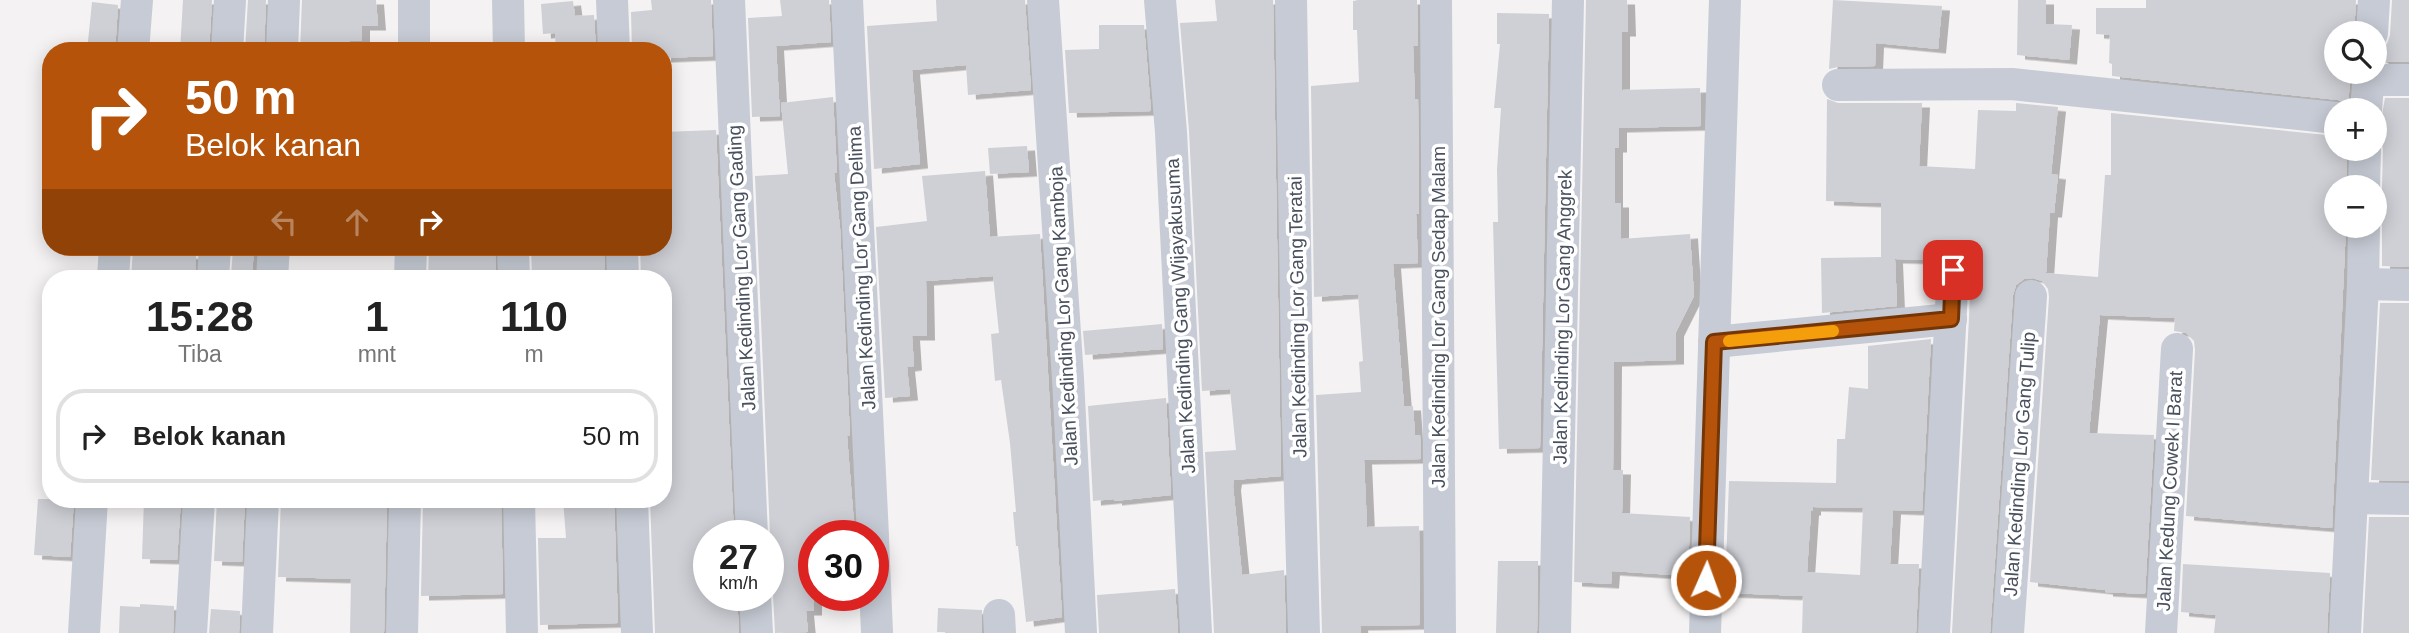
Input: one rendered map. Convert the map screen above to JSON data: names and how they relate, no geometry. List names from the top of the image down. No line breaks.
{"streets":{"street":["Jalan Kedinding Lor Gang Gading","Jalan Kedinding Lor Gang Delima","Jalan Kedinding Lor Gang Kamboja","Jalan Kedinding Gang Wijayakusuma","Jalan Kedinding Lor Gang Teratai","Jalan Kedinding Lor Gang Sedap Malam","Jalan Kedinding Lor Gang Anggrek","Jalan Kedinding Lor Gang Tulip","Jalan Kedung Cowek I Barat"]},"page":{"map_buttons":["+","−"],"turn":["50 m","Belok kanan"],"eta":["15:28","Tiba","1","mnt","110","m"],"list":[{"name":"Belok kanan","value":"50 m"}],"speed":"27 km/h","limit":"30"}}
